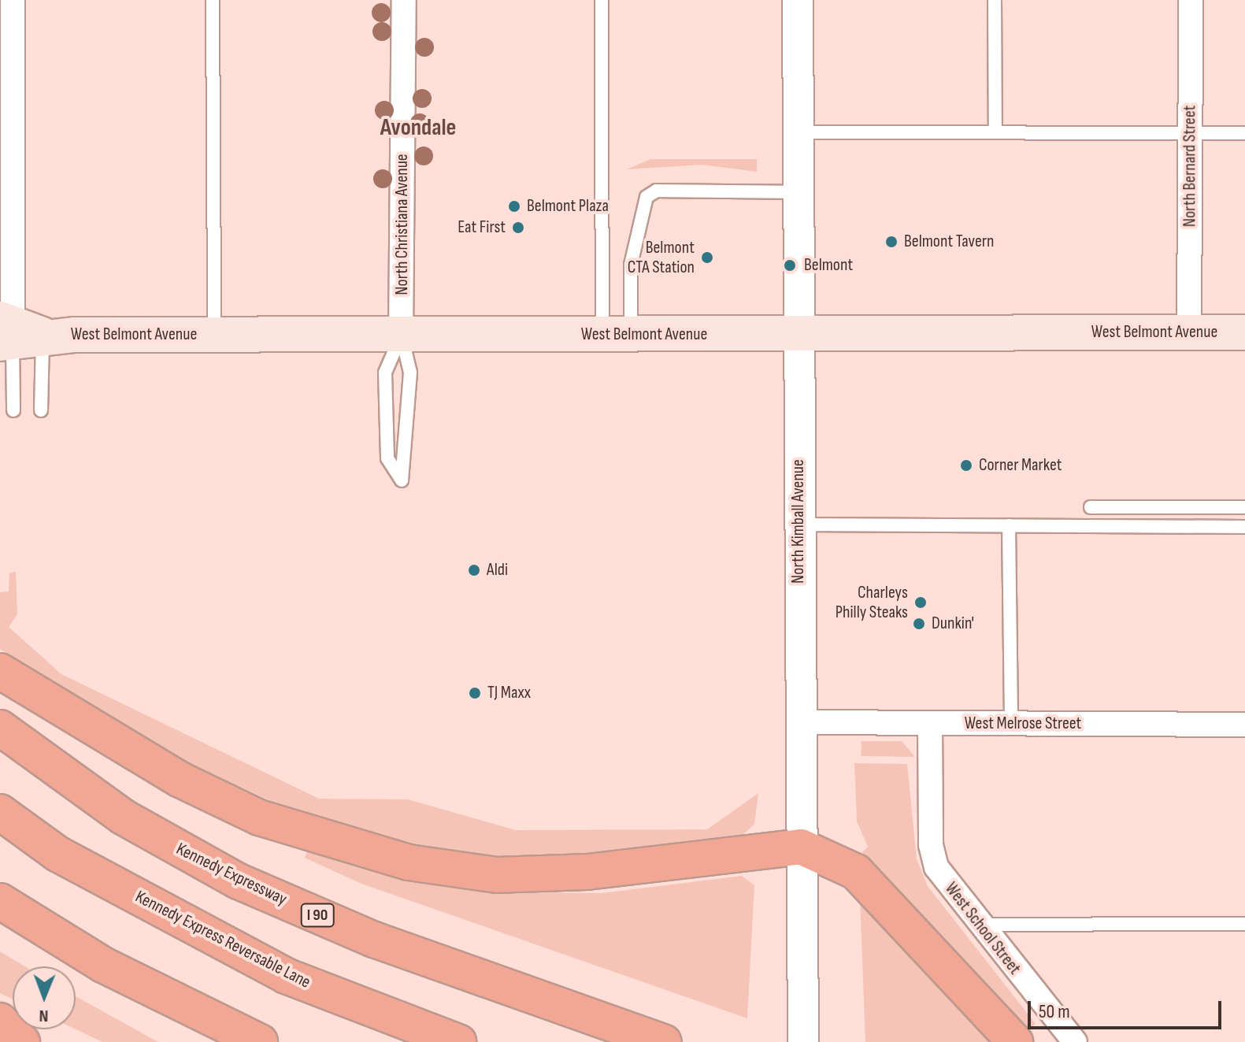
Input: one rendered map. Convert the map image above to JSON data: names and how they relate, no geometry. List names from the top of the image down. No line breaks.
{"streets":{"highway":["Kennedy Expressway","I 90","Kennedy Express Reversable Lane"],"main road":["West Belmont Avenue"],"street":["North Bernard Street","North Christiana Avenue","North Kimball Avenue","West Melrose Street","West School Street"]},"crossings":[["North Bernard Street","West Belmont Avenue"],["North Christiana Avenue","West Belmont Avenue"],["West Belmont Avenue","North Kimball Avenue"],["North Kimball Avenue","West Melrose Street"],["West Melrose Street","West School Street"]],"districts":["Avondale"],"places":["Belmont Plaza","Eat First","Belmont Tavern","Belmont CTA Station","Belmont","Corner Market","Aldi","Charleys Philly Steaks","Dunkin'","TJ Maxx"],"scale_bar":"50 m","north":"bottom"}
